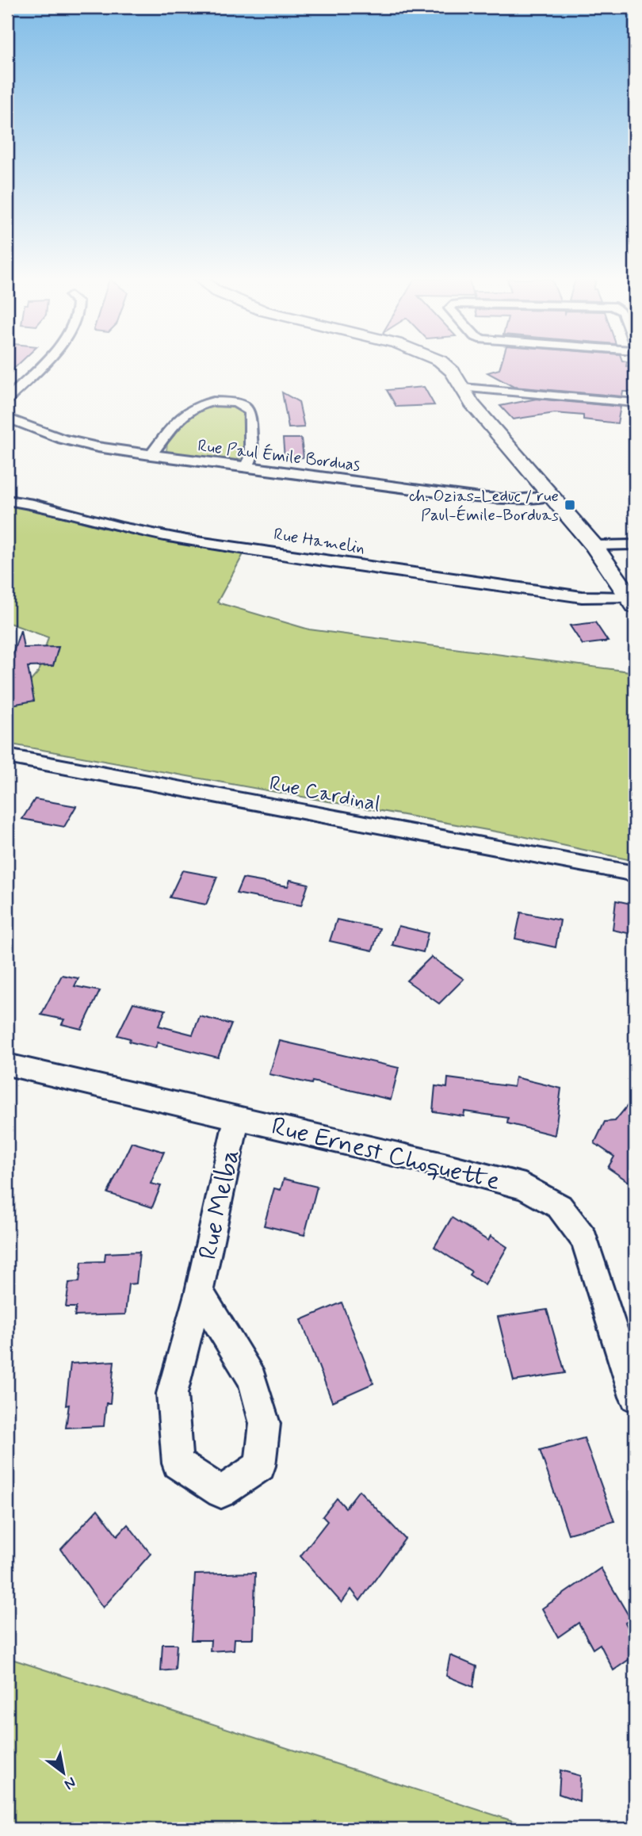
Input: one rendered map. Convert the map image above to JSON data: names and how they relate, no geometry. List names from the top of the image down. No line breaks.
{"streets":{"street":["Rue Paul Émile Borduas","Rue Hamelin","Rue Cardinal","Rue Ernest Choquette","Rue Melba"]},"crossings":[["Rue Ernest Choquette","Rue Melba"]],"places":{"transit":["ch. Ozias-Leduc / rue Paul-Émile-Borduas"]},"north":"bottom right"}
